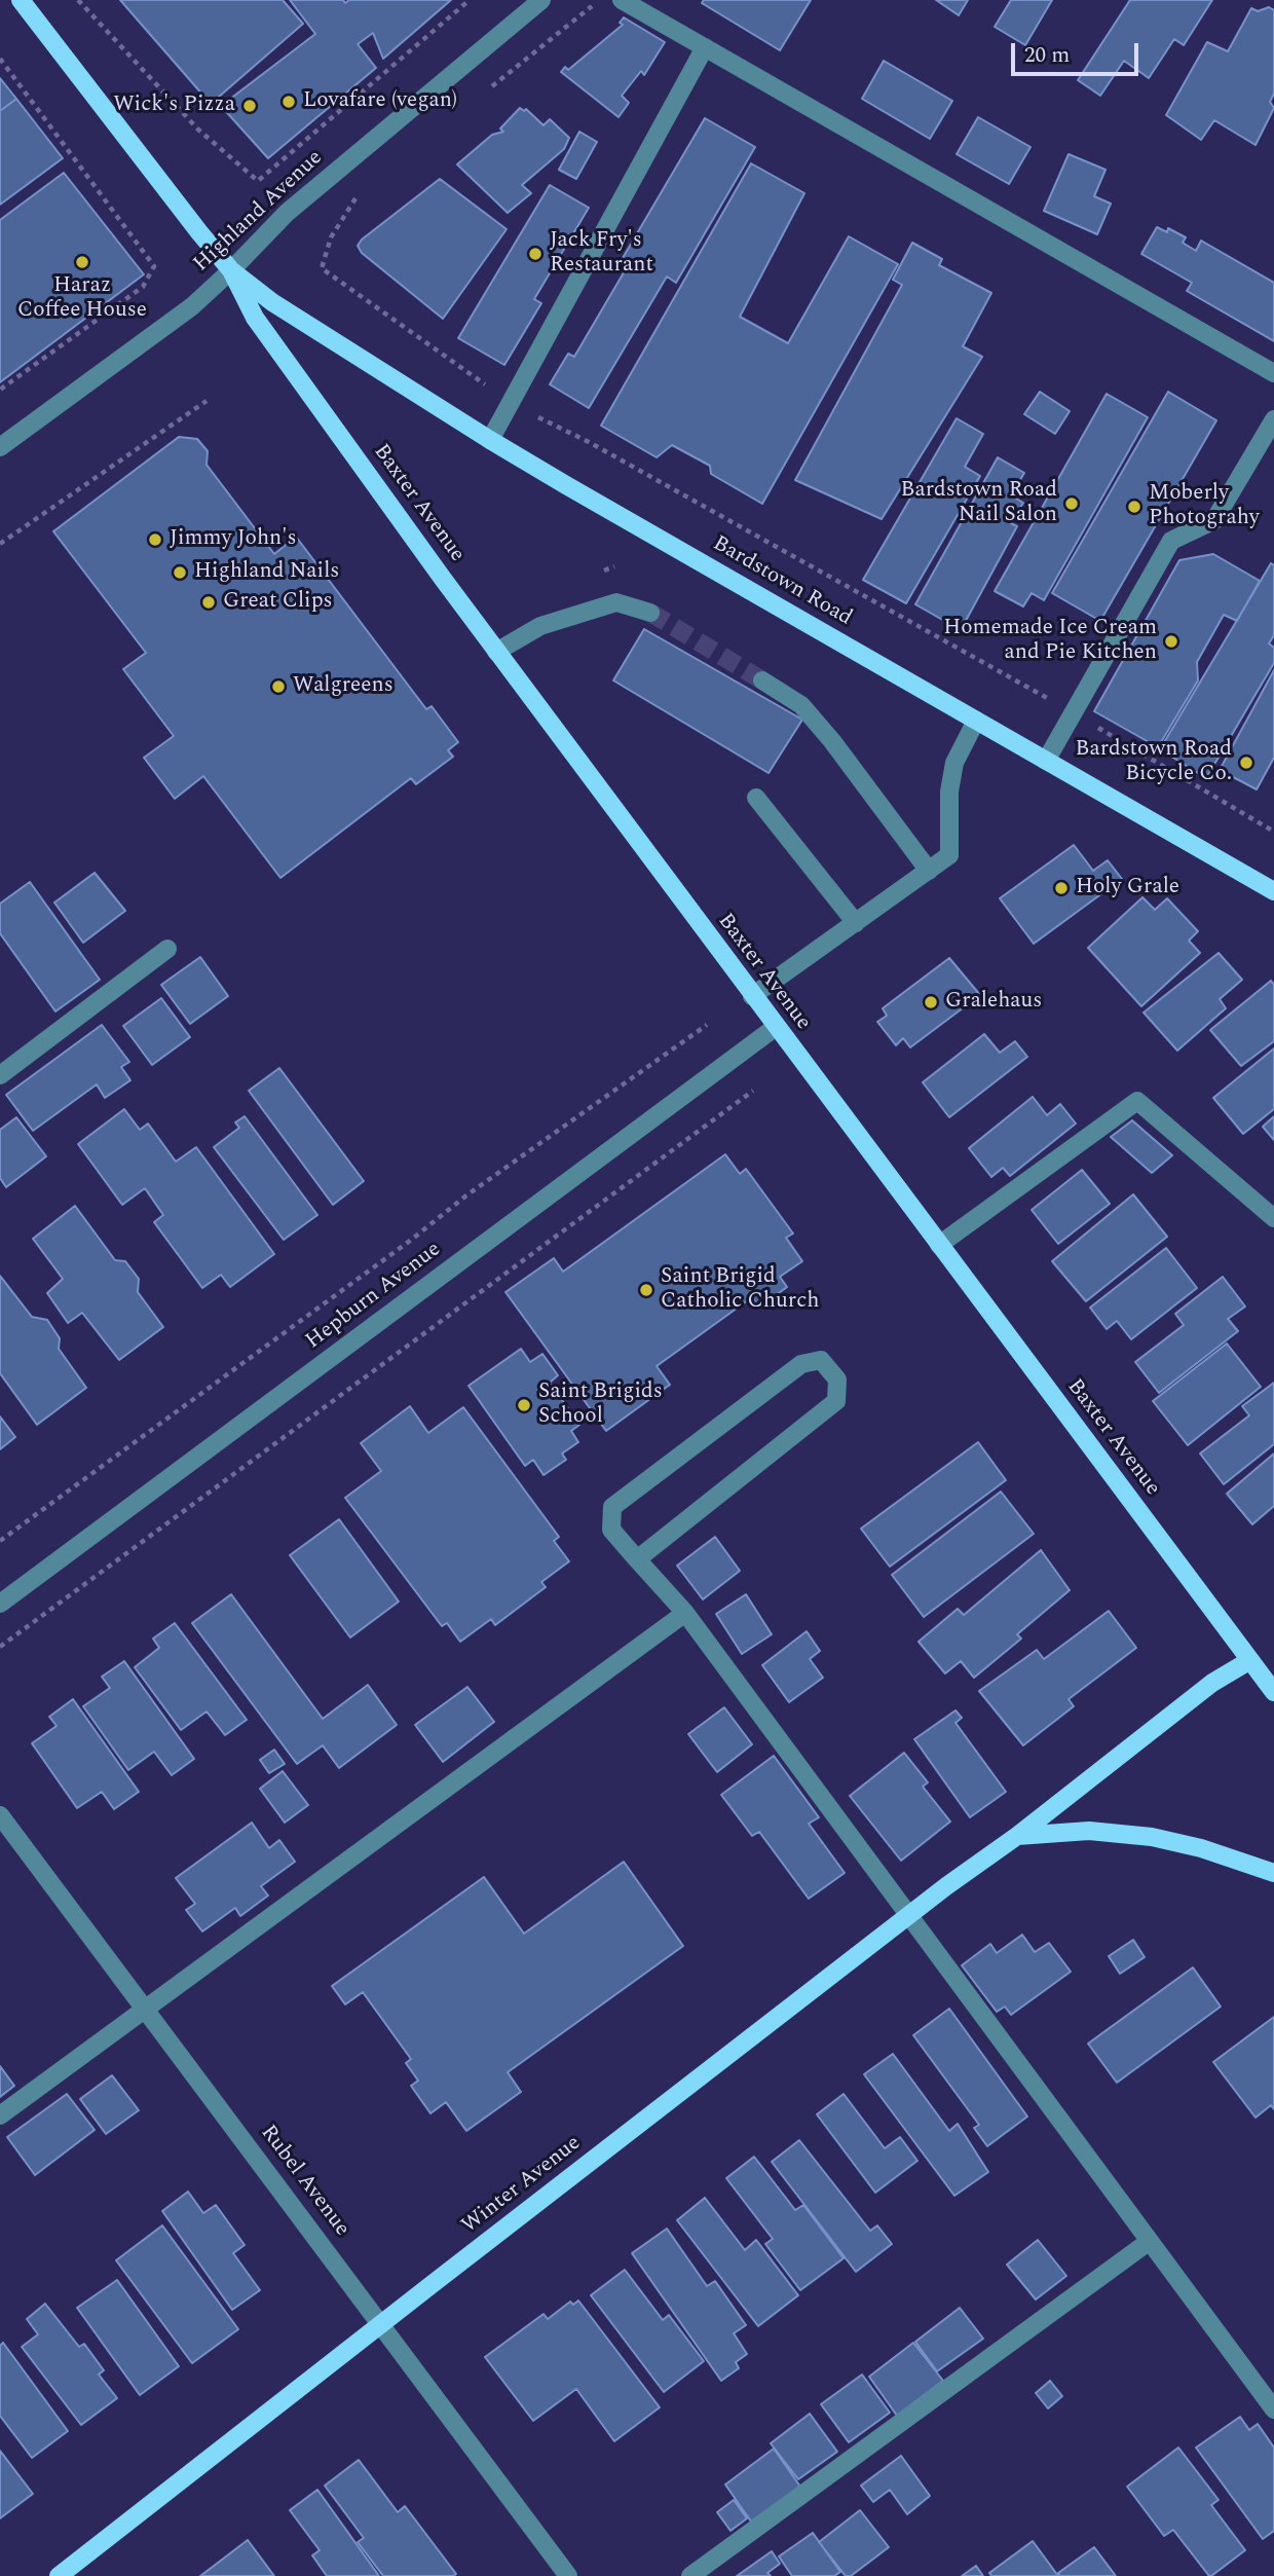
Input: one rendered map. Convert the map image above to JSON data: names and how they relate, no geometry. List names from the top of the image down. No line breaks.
{"streets":{"main road":["Baxter Avenue","Bardstown Road","Winter Avenue"],"street":["Highland Avenue","Hepburn Avenue","Rubel Avenue"]},"crossings":[["Highland Avenue","Baxter Avenue"],["Baxter Avenue","Bardstown Road"],["Baxter Avenue","Hepburn Avenue"],["Baxter Avenue","Winter Avenue"],["Rubel Avenue","Winter Avenue"]],"places":["Lovafare (vegan)","Wick's Pizza","Jack Fry's Restaurant","Haraz Coffee House","Bardstown Road Nail Salon","Moberly Photograhy","Jimmy John's","Highland Nails","Great Clips","Homemade Ice Cream and Pie Kitchen","Walgreens","Bardstown Road Bicycle Co.","Holy Grale","Gralehaus","Saint Brigid Catholic Church","Saint Brigids School"],"scale_bar":"20 m"}
